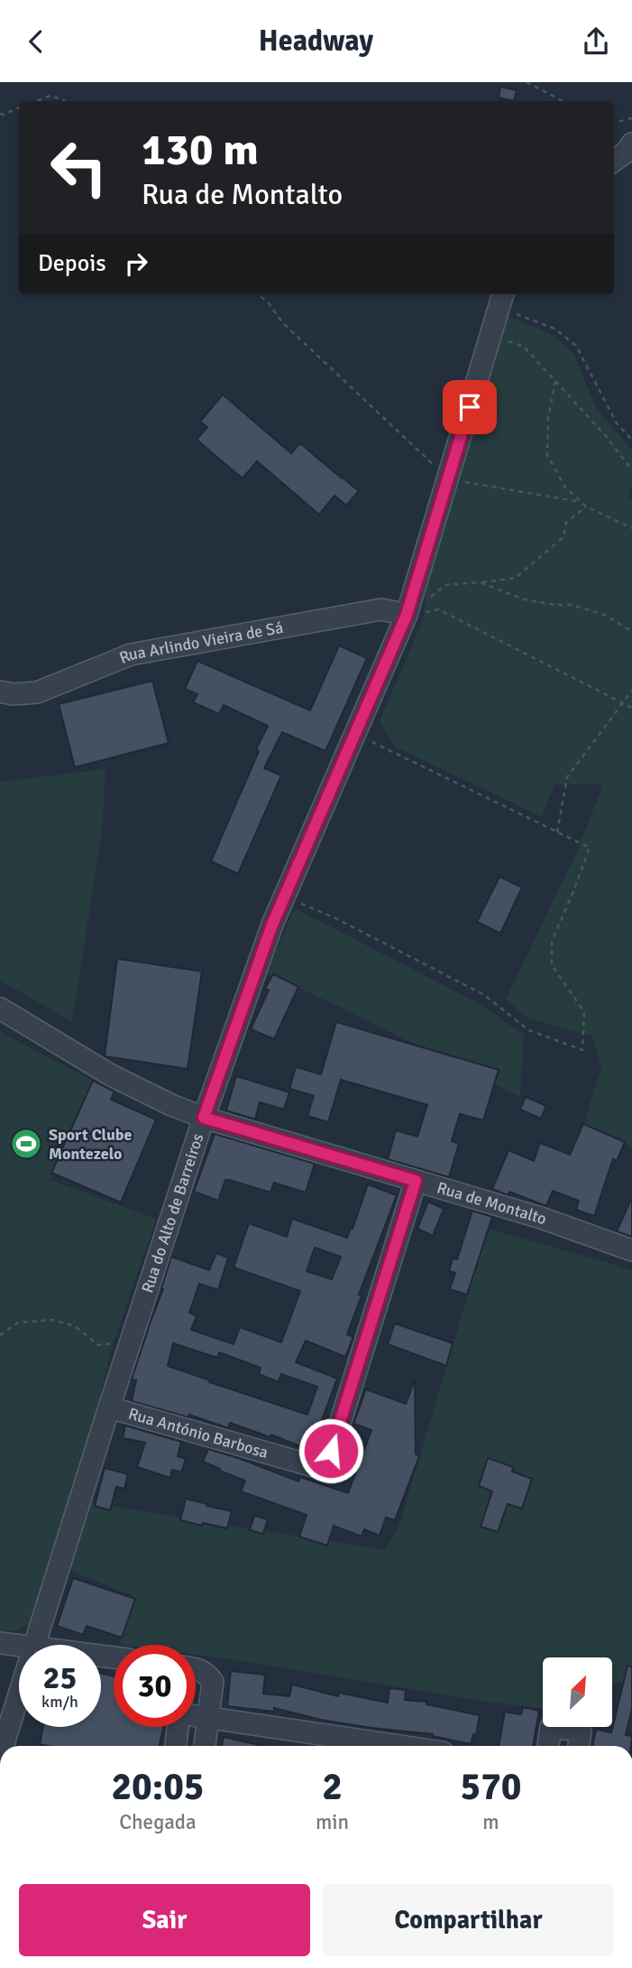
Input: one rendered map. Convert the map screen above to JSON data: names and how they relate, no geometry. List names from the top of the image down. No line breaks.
{"streets":{"street":["Rua Arlindo Vieira de Sá","Rua de Montalto","Rua do Alto de Barreiros","Rua António Barbosa"]},"crossings":[["Rua Arlindo Vieira de Sá","Rua do Alto de Barreiros"],["Rua de Montalto","Rua do Alto de Barreiros"],["Rua de Montalto","Rua António Barbosa"],["Rua do Alto de Barreiros","Rua António Barbosa"]],"places":{"sports":["Sport Clube Montezelo"]},"north":"top right","page":{"header":"Headway","turn":["130 m","Rua de Montalto"],"then":"Depois","speed":"25 km/h","limit":"30","eta":["20:05","Chegada","2","min","570","m"],"buttons":["Sair","Compartilhar"]}}
